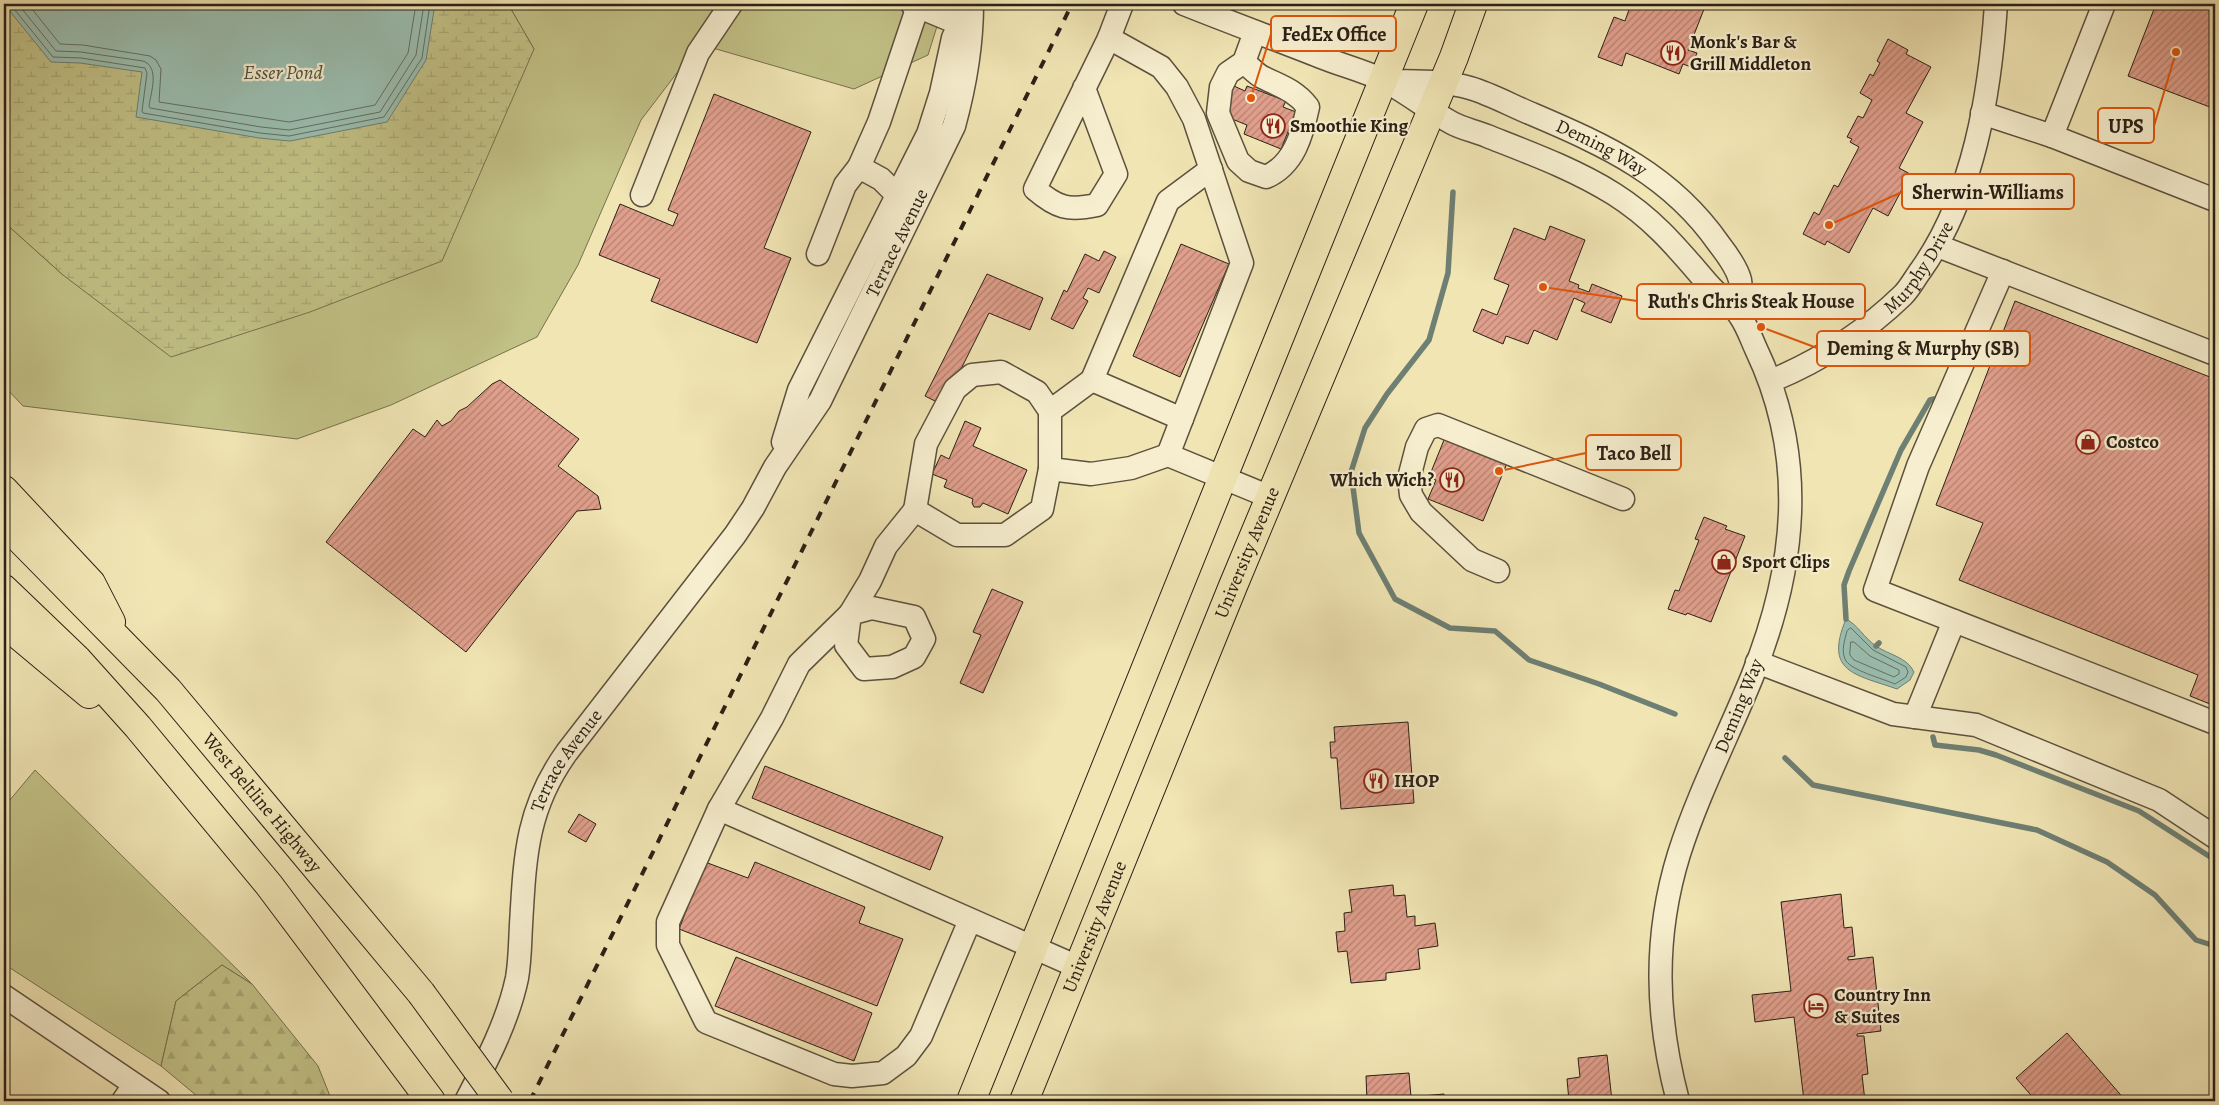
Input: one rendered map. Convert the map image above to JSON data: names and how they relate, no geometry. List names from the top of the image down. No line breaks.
{"streets":{"main road":["University Avenue","West Beltline Highway"],"street":["Deming Way","Terrace Avenue","Murphy Drive"]},"crossings":[["Deming Way","Murphy Drive"],["Deming Way","University Avenue"]],"water":["Esser Pond"],"places":{"other":["UPS","FedEx Office","Sherwin-Williams","Ruth's Chris Steak House","Deming & Murphy (SB)","Taco Bell"],"restaurant":["Monk's Bar & Grill Middleton","Smoothie King","Which Wich?","IHOP"],"shop":["Costco","Sport Clips"],"hotel":["Country Inn & Suites"]}}
